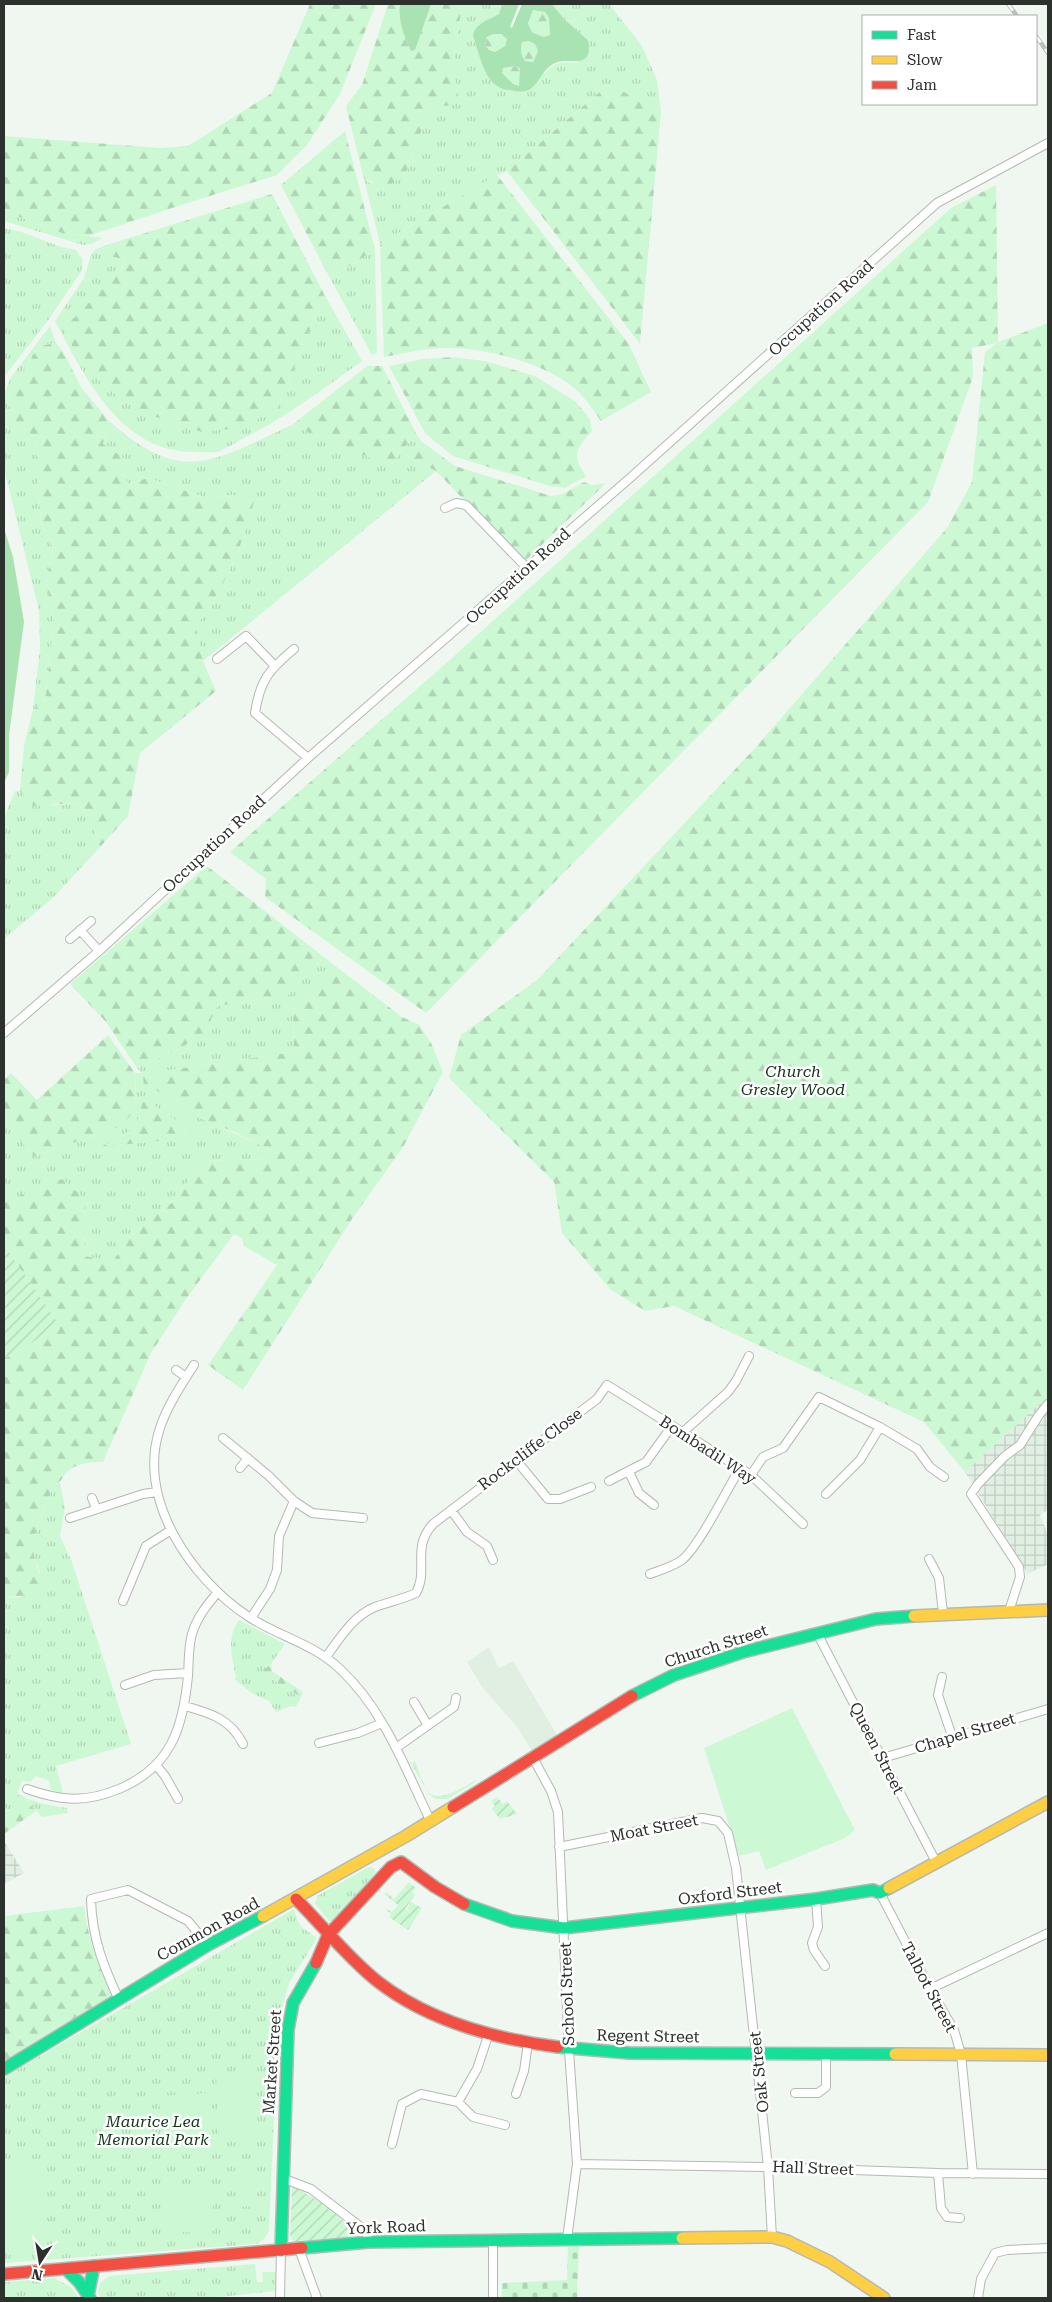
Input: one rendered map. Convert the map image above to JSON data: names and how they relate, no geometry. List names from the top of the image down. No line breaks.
{"streets":{"street":["Occupation Road","Rockcliffe Close","Bombadil Way","Church Street","Chapel Street","Queen Street","Moat Street","Oxford Street","Common Road","Talbot Street","School Street","Regent Street","Market Street","Oak Street","Hall Street","York Road"]},"crossings":[["Rockcliffe Close","Bombadil Way"],["Church Street","Queen Street"],["Church Street","Common Road"],["Church Street","School Street"],["Chapel Street","Queen Street"],["Queen Street","Oxford Street"],["Moat Street","Oxford Street"],["Moat Street","School Street"],["Moat Street","Oak Street"],["Oxford Street","Talbot Street"],["Oxford Street","School Street"],["Oxford Street","Market Street"],["Oxford Street","Oak Street"],["Common Road","Regent Street"],["Talbot Street","Regent Street"],["Talbot Street","Hall Street"],["School Street","Regent Street"],["School Street","Hall Street"],["School Street","York Road"],["Regent Street","Market Street"],["Regent Street","Oak Street"],["Market Street","York Road"],["Oak Street","Hall Street"],["Oak Street","York Road"]],"parks":["Church Gresley Wood","Maurice Lea Memorial Park"],"legend":["Fast","Slow","Jam"],"north":"bottom"}
